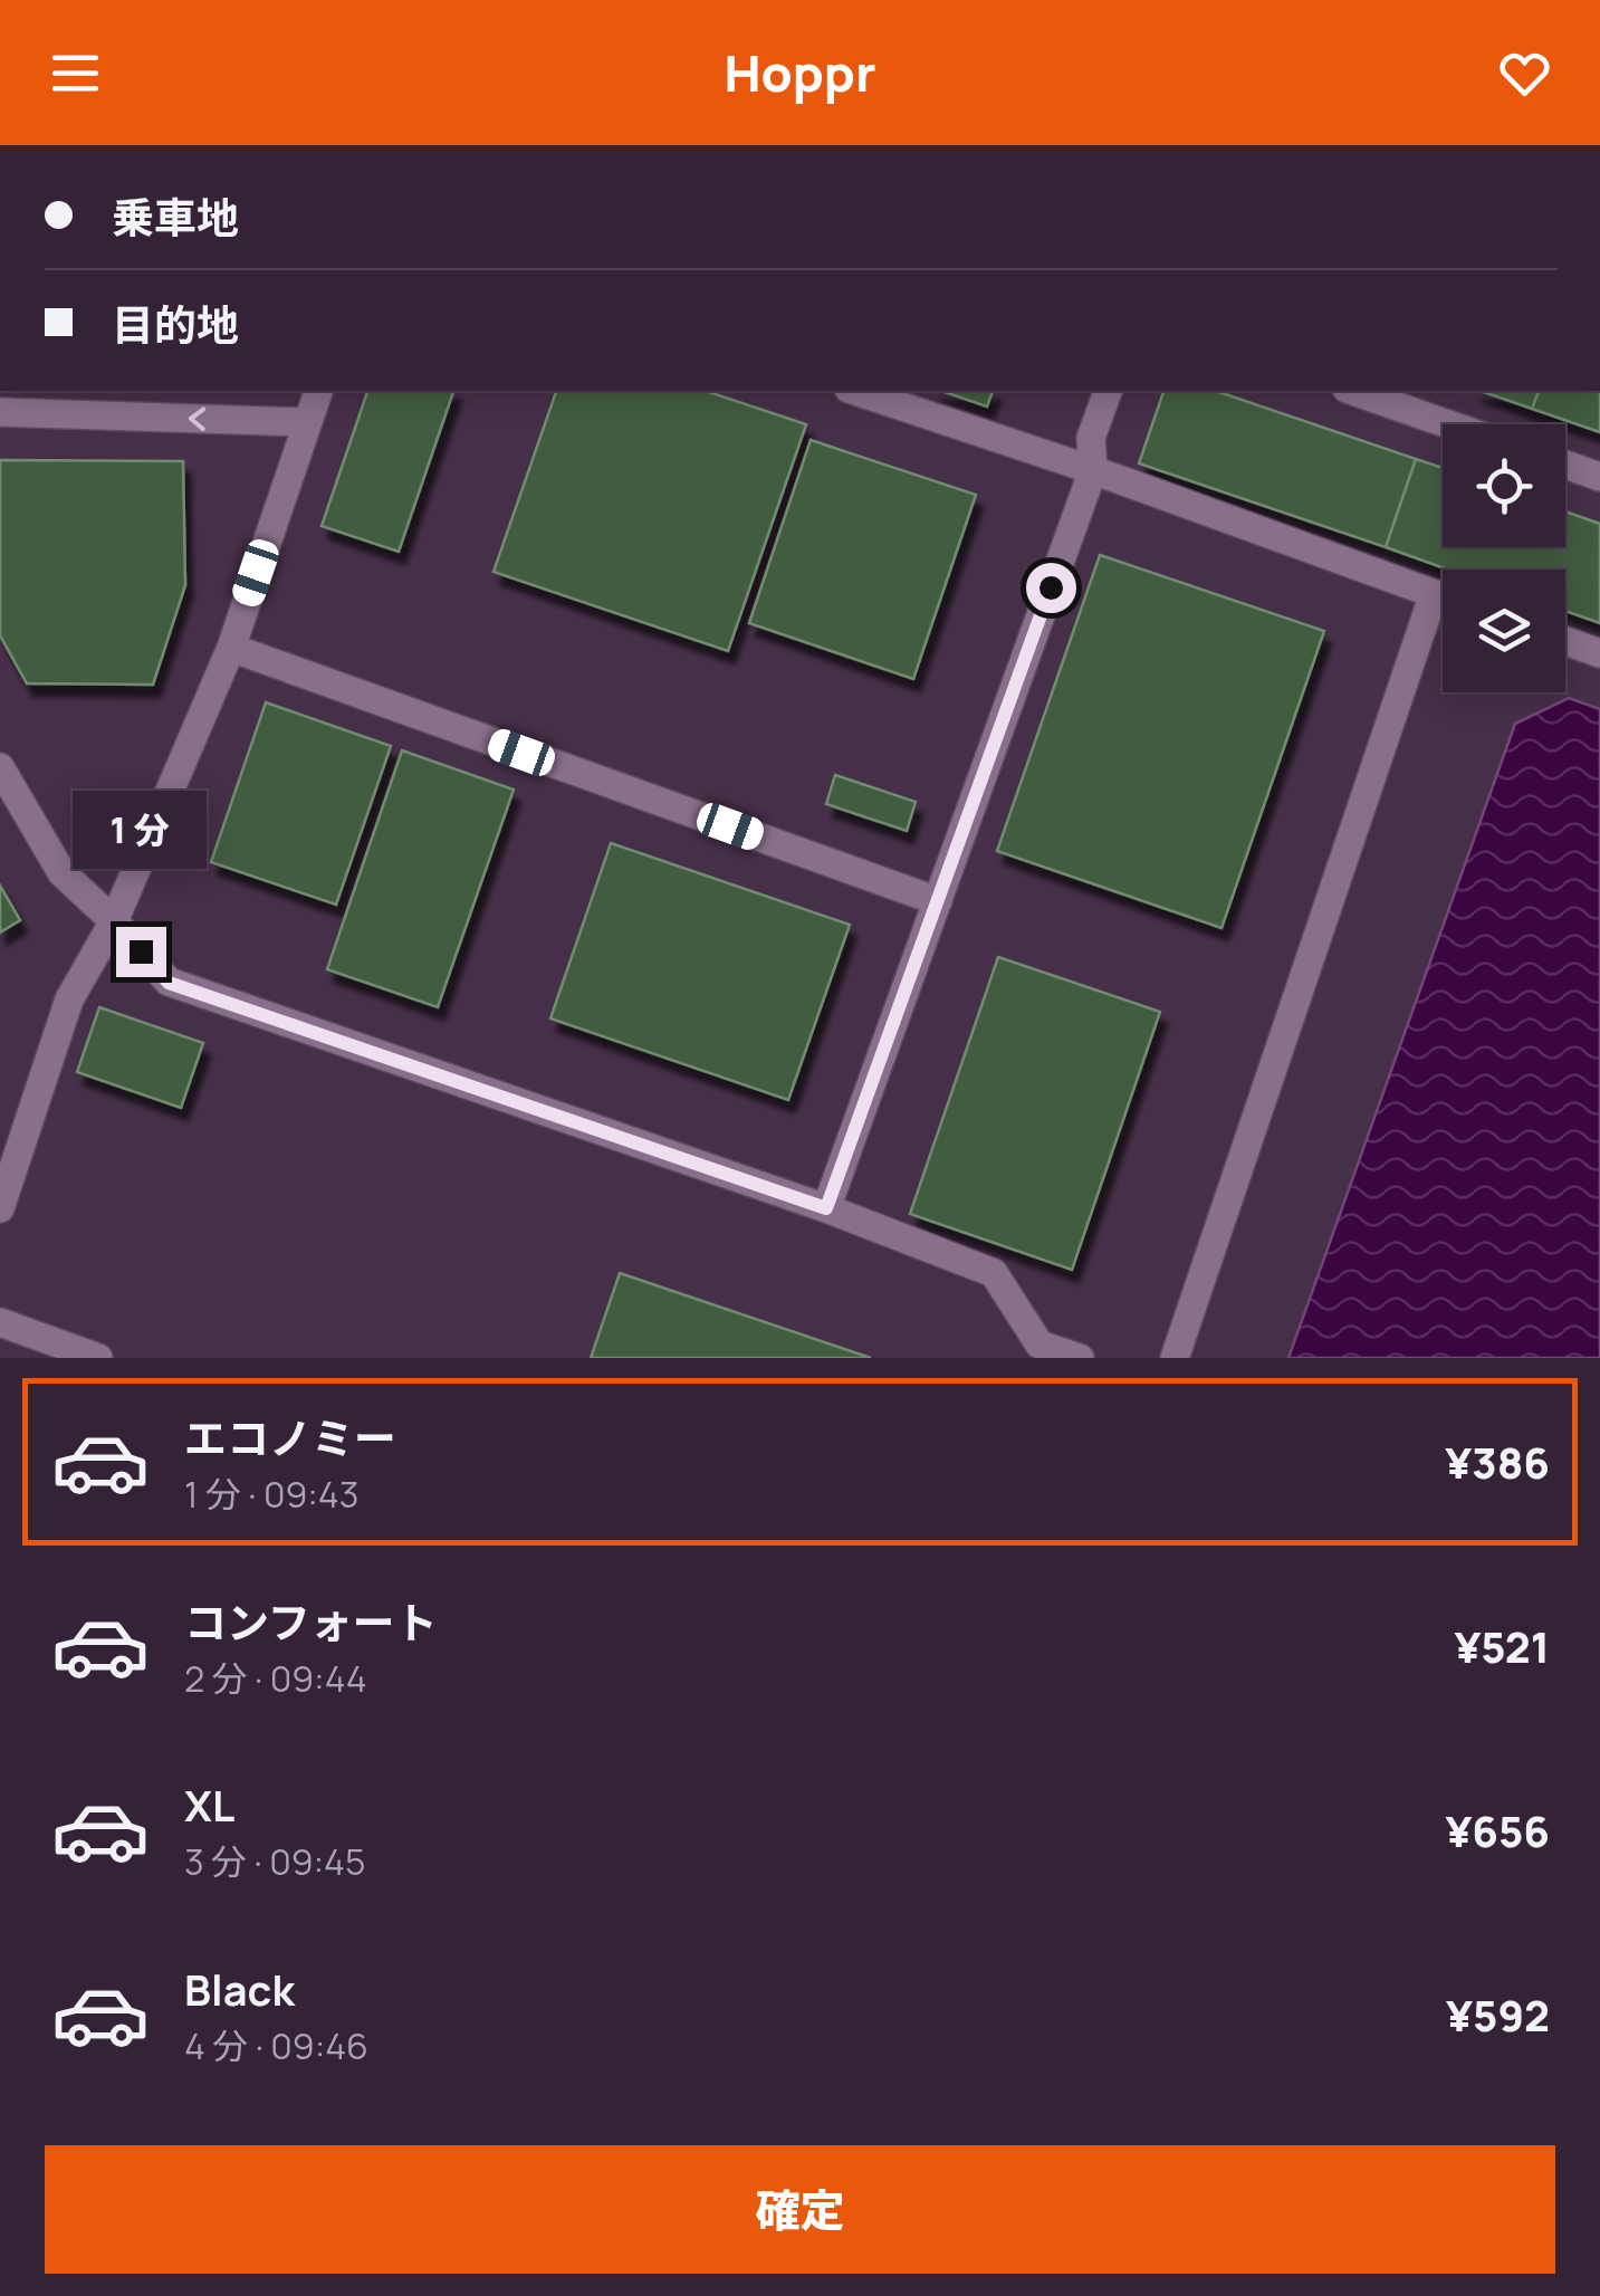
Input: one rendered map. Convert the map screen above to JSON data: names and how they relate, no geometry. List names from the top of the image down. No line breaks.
{"page":{"header":"Hoppr","banner":["乗車地","目的地"],"bubble":"1 分","list":[{"name":"エコノミー","note":"1 分 · 09:43","value":"¥386"},{"name":"コンフォート","note":"2 分 · 09:44","value":"¥521"},{"name":"XL","note":"3 分 · 09:45","value":"¥656"},{"name":"Black","note":"4 分 · 09:46","value":"¥592"}],"buttons":"確定"}}
